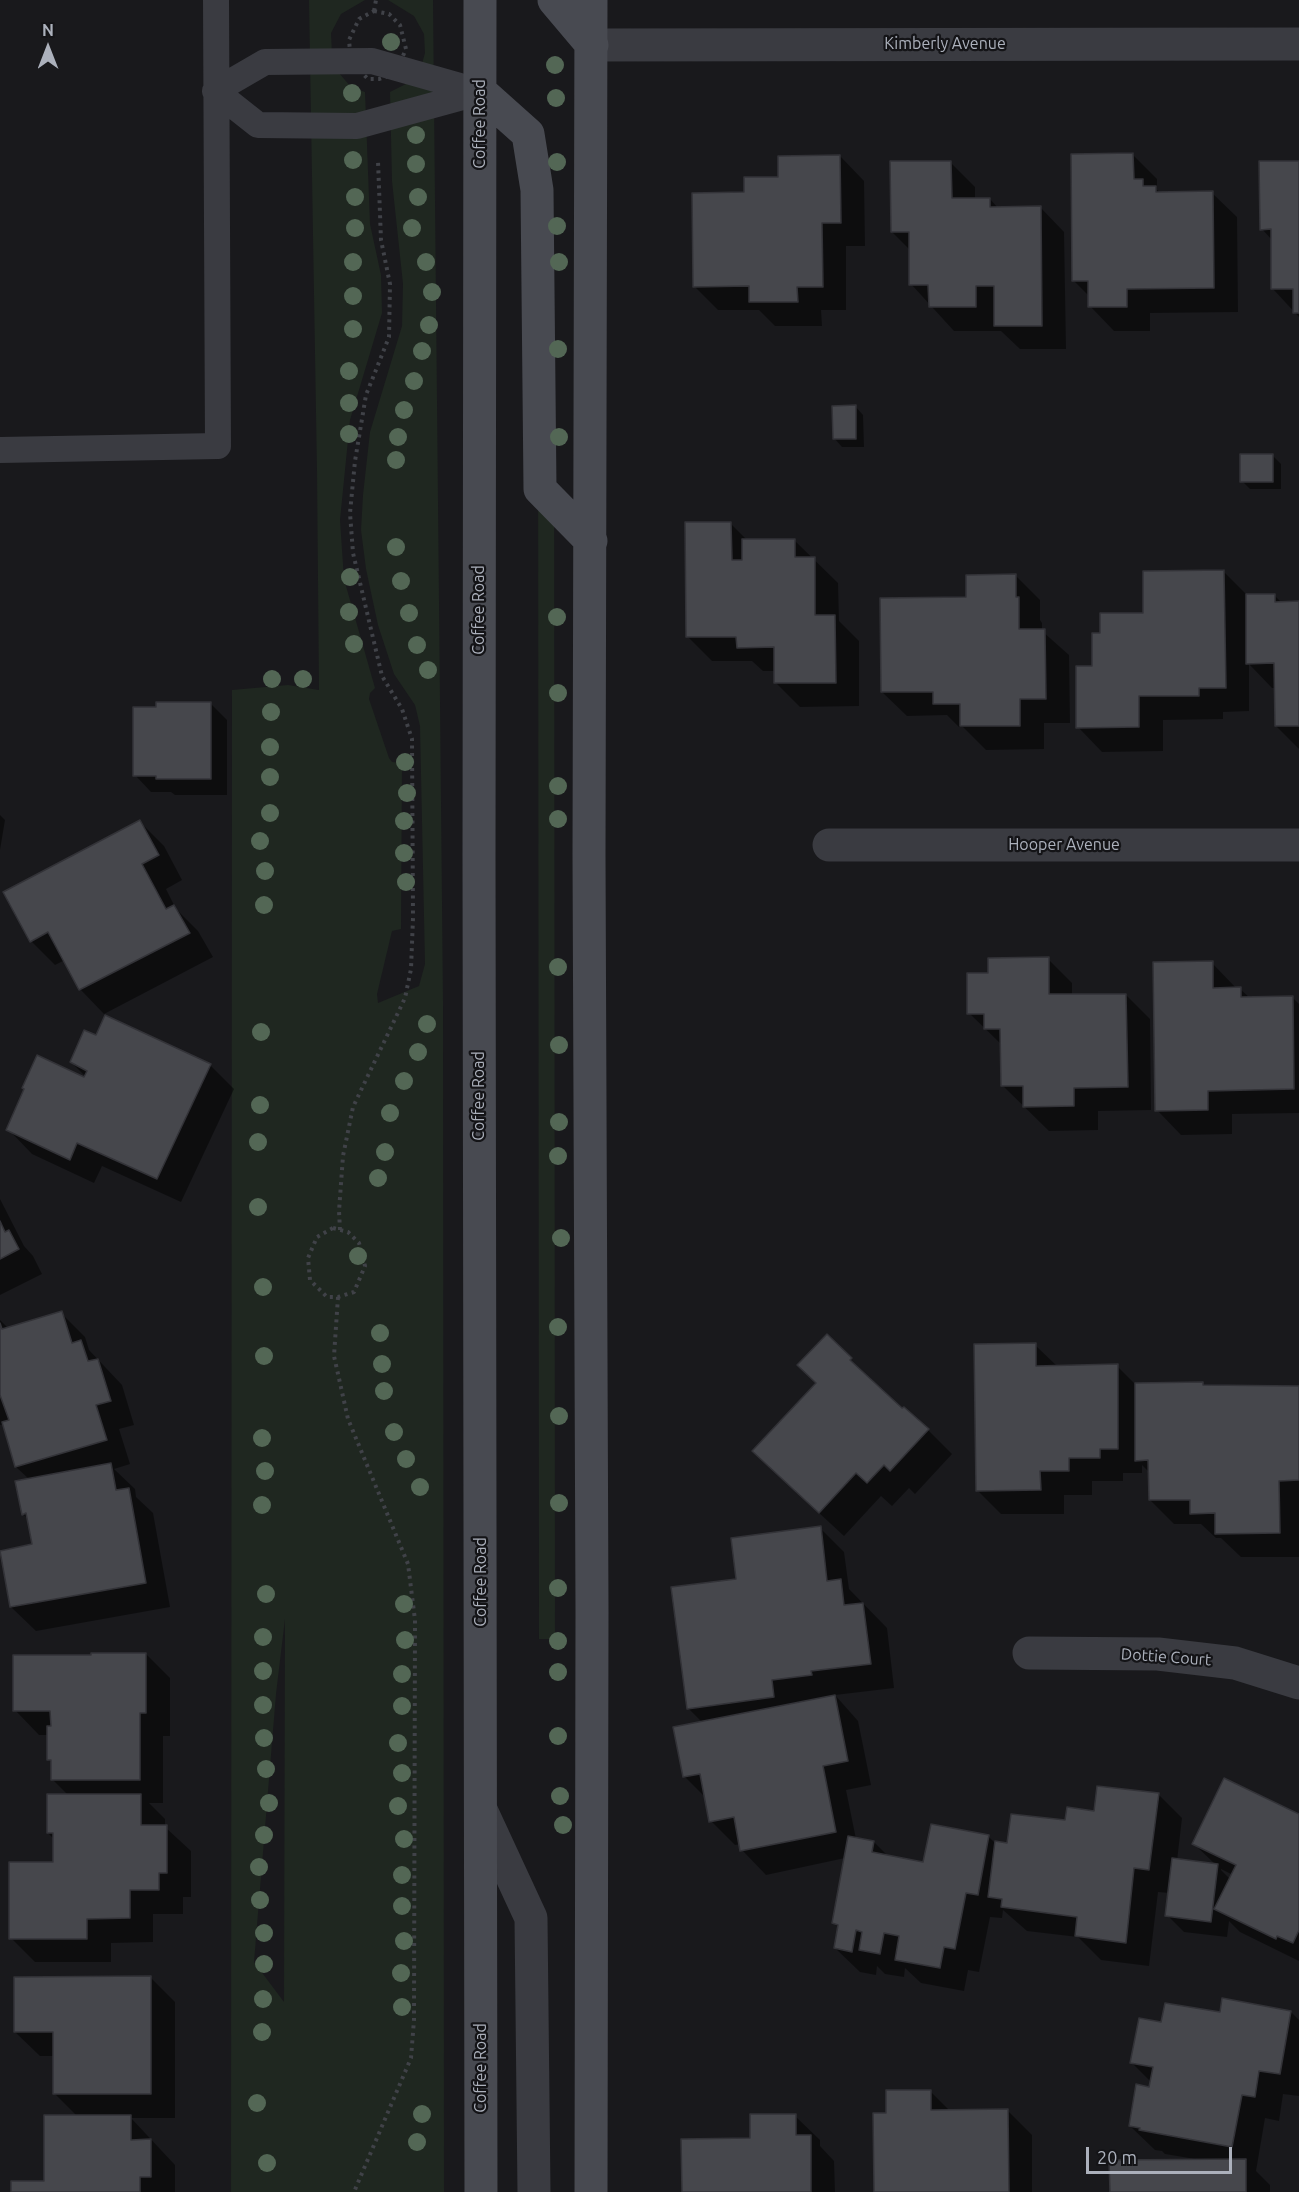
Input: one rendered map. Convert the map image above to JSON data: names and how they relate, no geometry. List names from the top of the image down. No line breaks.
{"streets":{"main road":["Coffee Road"],"street":["Kimberly Avenue","Hooper Avenue","Dottie Court"]},"scale_bar":"20 m","north":"top"}
